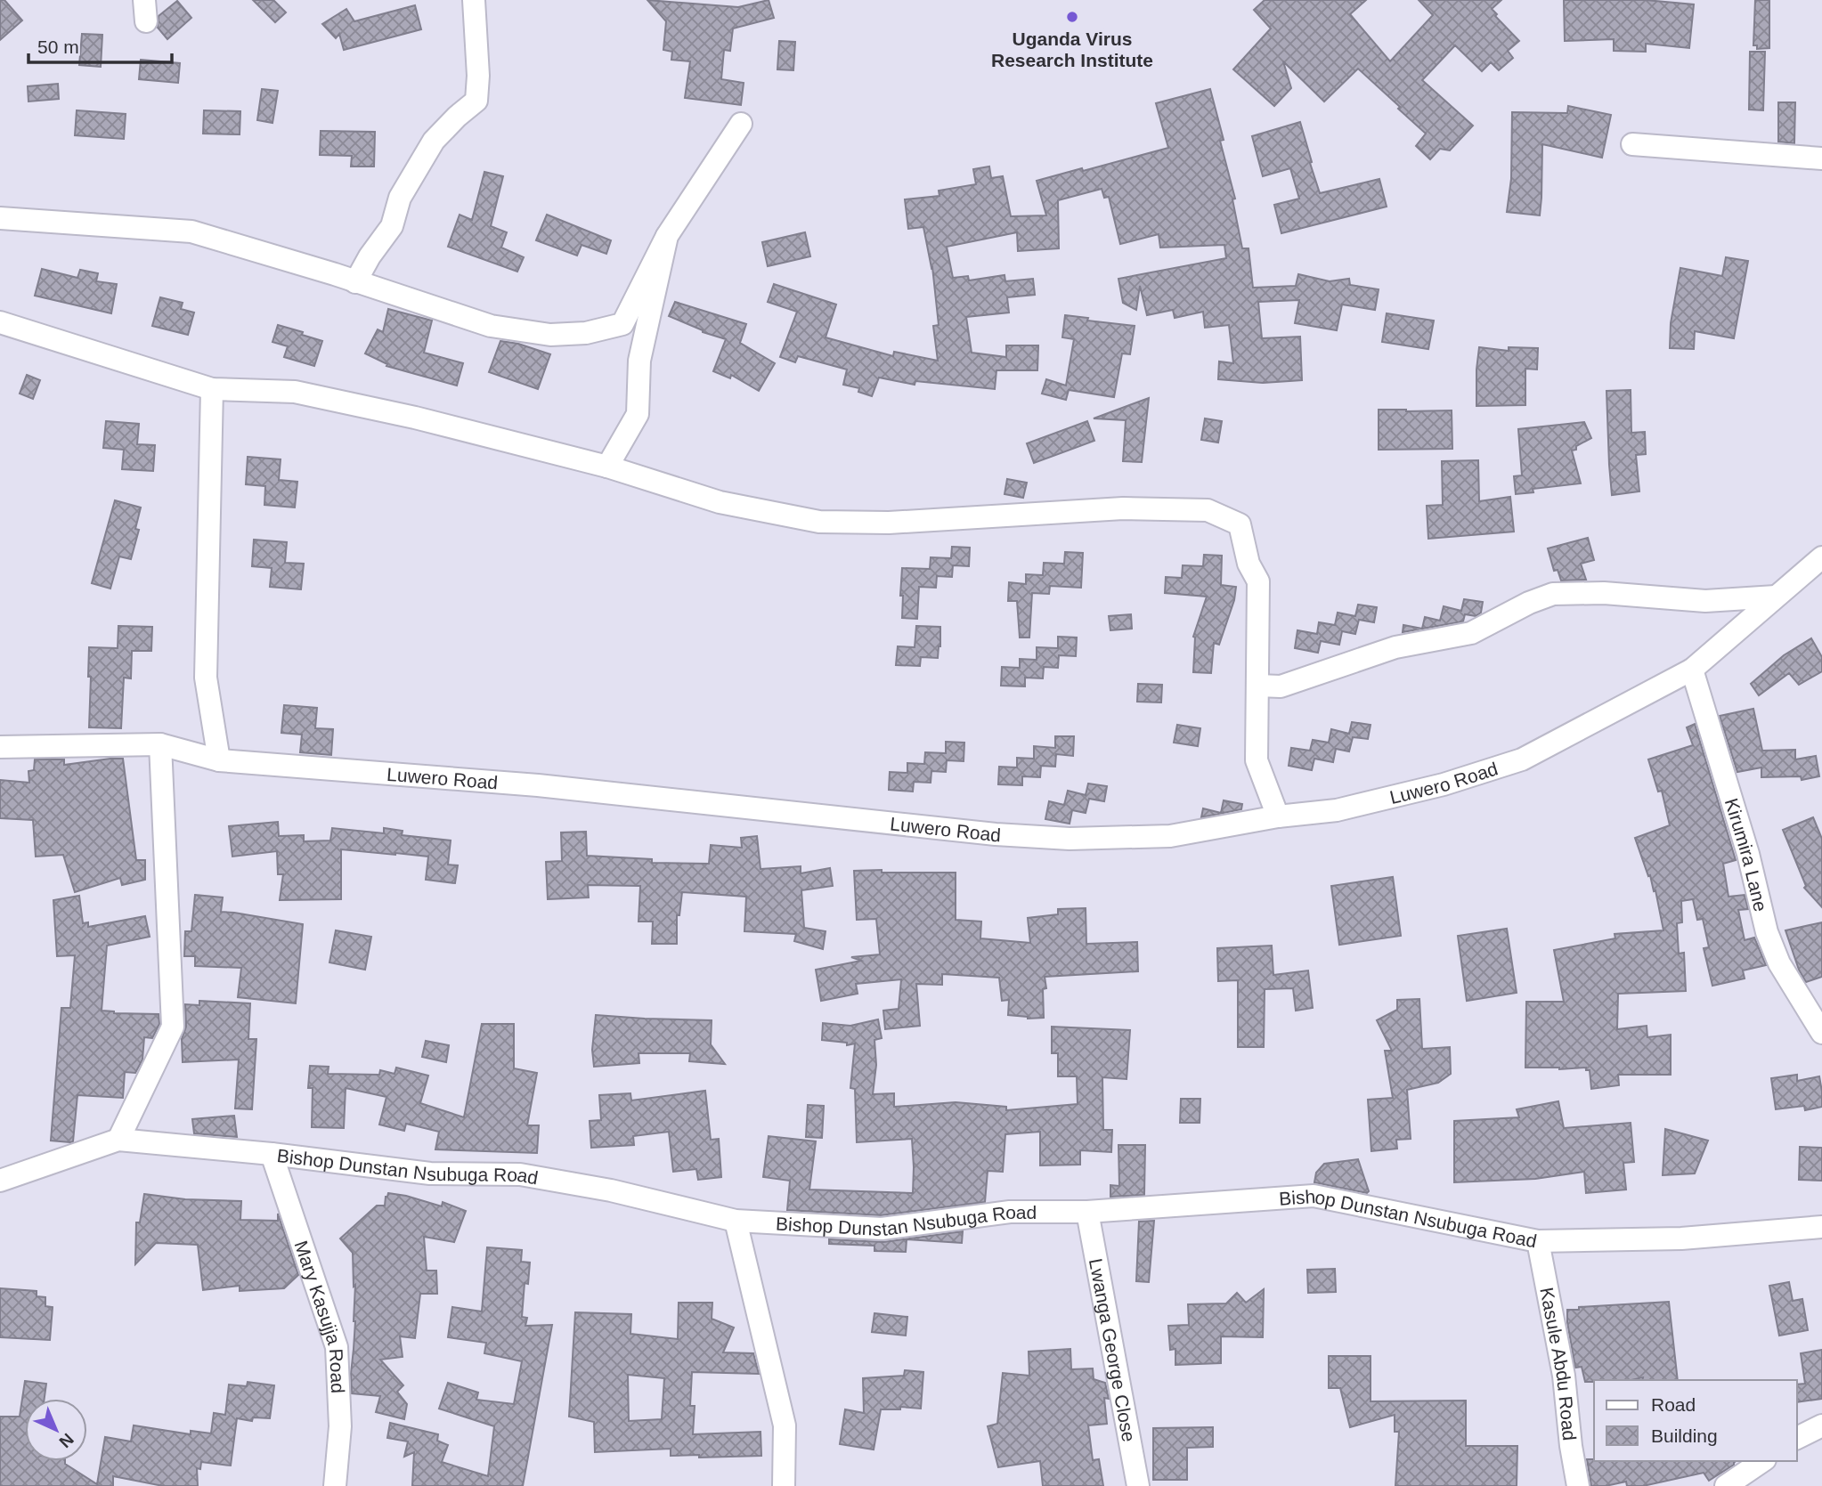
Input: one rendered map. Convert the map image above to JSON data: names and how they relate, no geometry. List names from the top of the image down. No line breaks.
{"streets":{"street":["Luwero Road","Kirumira Lane","Bishop Dunstan Nsubuga Road","Mary Kasujja Road","Lwanga George Close","Kasule Abdu Road"]},"crossings":[["Luwero Road","Kirumira Lane"],["Bishop Dunstan Nsubuga Road","Mary Kasujja Road"],["Bishop Dunstan Nsubuga Road","Lwanga George Close"],["Bishop Dunstan Nsubuga Road","Kasule Abdu Road"]],"places":["Uganda Virus Research Institute"],"legend":["Road","Building"],"scale_bar":"50 m","north":"bottom right"}
